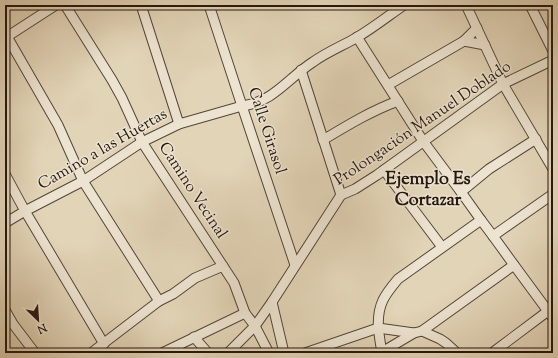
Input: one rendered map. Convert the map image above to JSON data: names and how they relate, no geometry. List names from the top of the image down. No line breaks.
{"streets":{"street":["Prolongación Manuel Doblado","Calle Girasol","Camino a las Huertas","Camino Vecinal"]},"crossings":[["Prolongación Manuel Doblado","Calle Girasol"],["Prolongación Manuel Doblado","Camino Vecinal"],["Calle Girasol","Camino a las Huertas"],["Camino a las Huertas","Camino Vecinal"]],"districts":["Ejemplo Es Cortazar"],"north":"bottom right"}
